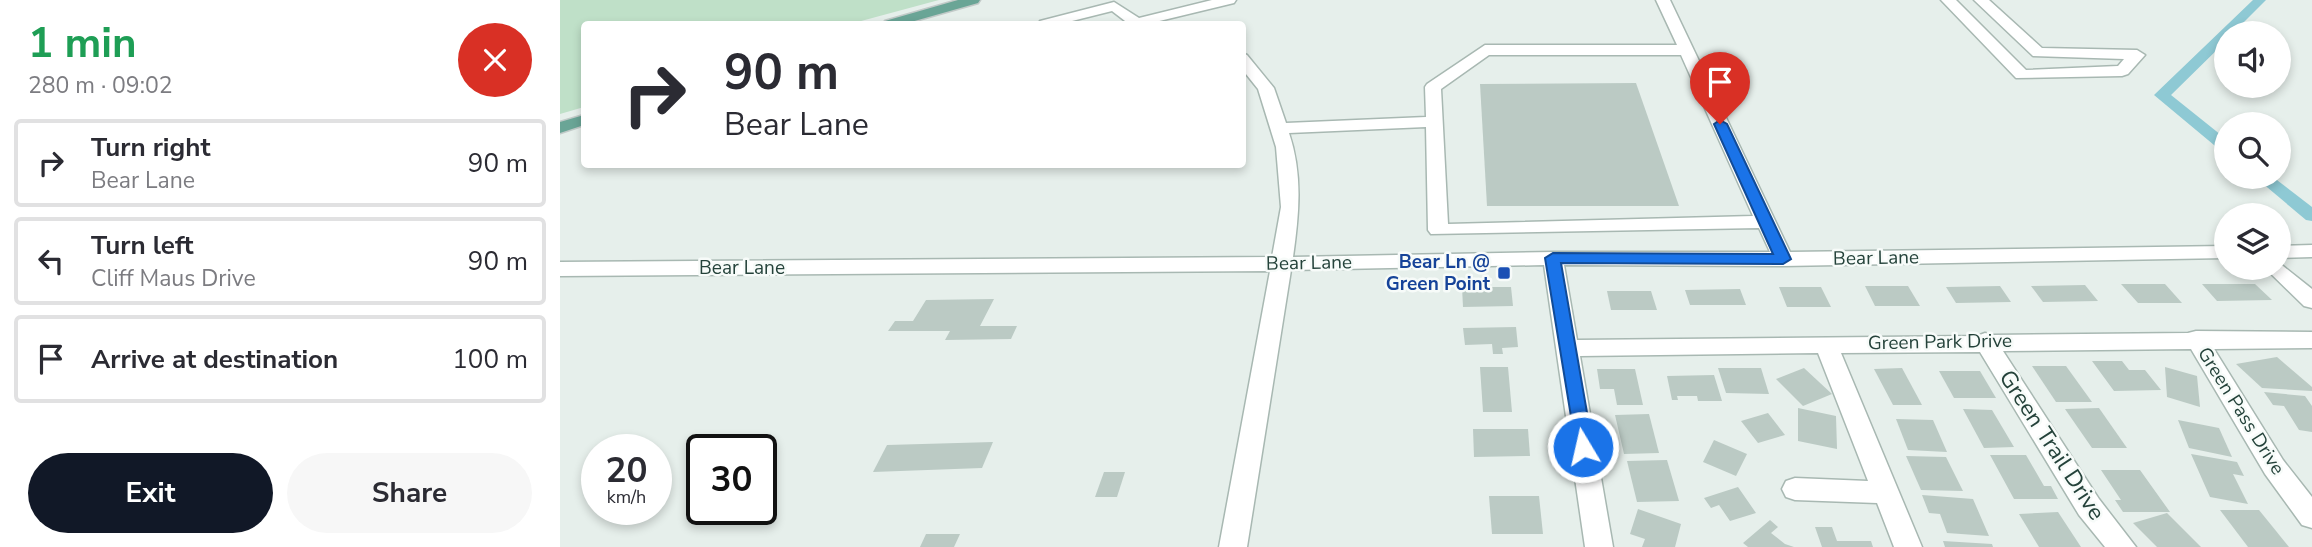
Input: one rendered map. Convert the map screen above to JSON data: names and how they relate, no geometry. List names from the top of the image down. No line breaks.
{"streets":{"street":["Bear Lane","Green Park Drive","Green Pass Drive","Green Trail Drive"]},"crossings":[["Green Park Drive","Green Pass Drive"],["Green Park Drive","Green Trail Drive"]],"places":{"transit":["Bear Ln @ Green Point"]},"page":{"heading":["1 min","280 m · 09:02"],"turn":["90 m","Bear Lane"],"list":[{"name":"Turn right","note":"Bear Lane","value":"90 m"},{"name":"Turn left","note":"Cliff Maus Drive","value":"90 m"},{"name":"Arrive at destination","value":"100 m"}],"speed":"20 km/h","limit":"30","buttons":["Exit","Share"]}}
